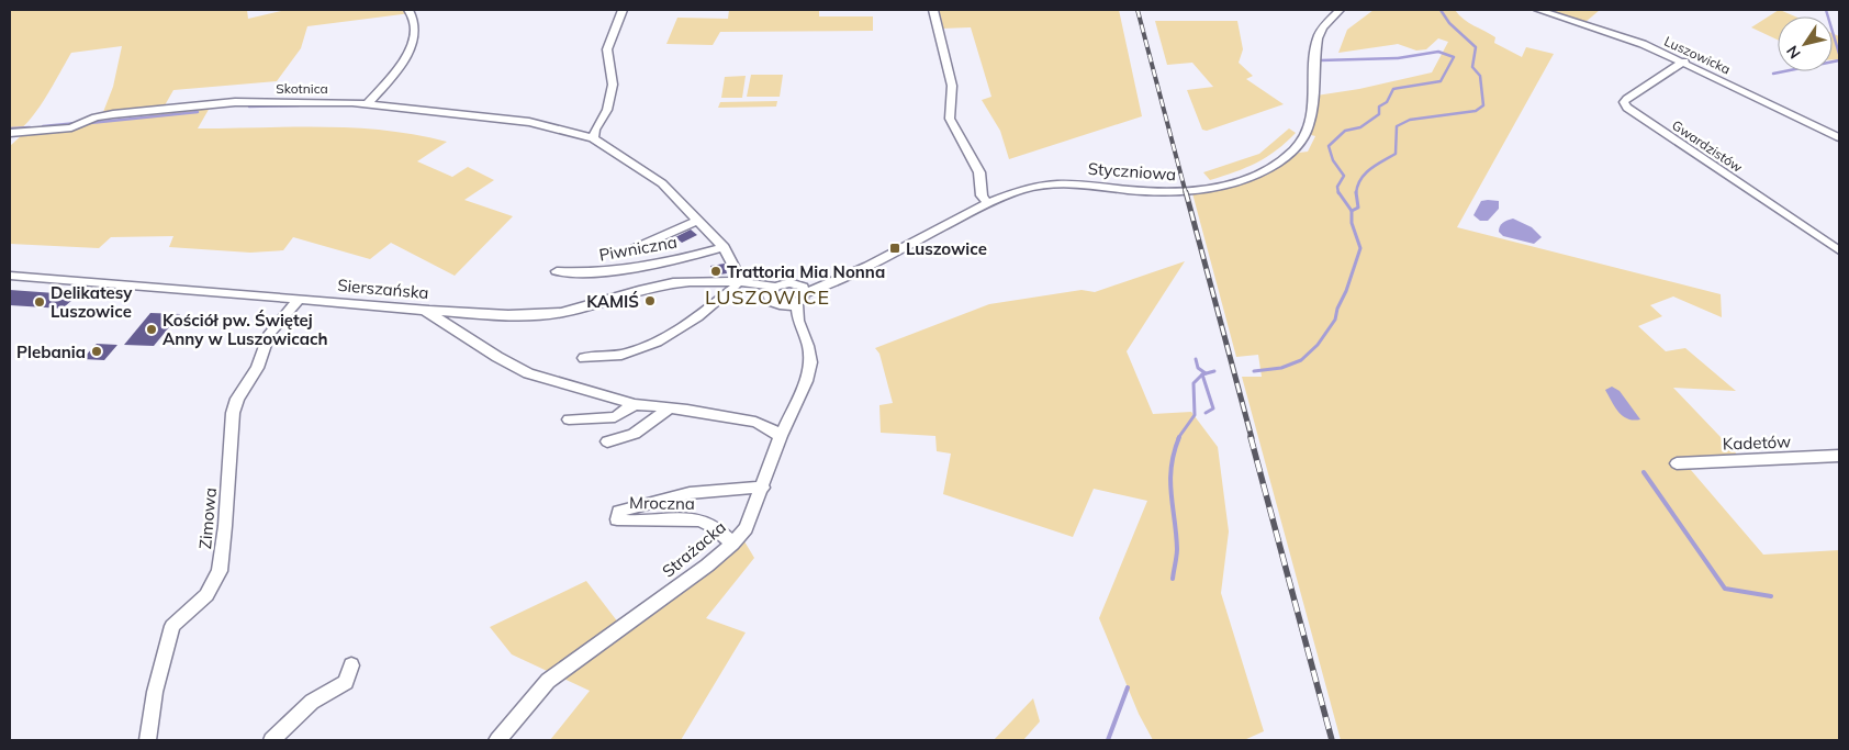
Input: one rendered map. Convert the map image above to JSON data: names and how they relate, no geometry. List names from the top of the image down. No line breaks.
{"streets":{"street":["Luszowicka","Skotnica","Gwardzistów","Styczniowa","Piwniczna","Sierszańska","Kadetów","Mroczna","Zimowa","Strażacka"]},"crossings":[["Luszowicka","Gwardzistów"],["Skotnica","Piwniczna"],["Sierszańska","Zimowa"],["Sierszańska","Strażacka"],["Mroczna","Strażacka"]],"districts":["LUSZOWICE"],"places":{"transit":["Luszowice"],"other":["Trattoria Mia Nonna","KAMIŚ","Delikatesy Luszowice","Kościół pw. Świętej Anny w Luszowicach","Plebania"]},"north":"bottom left"}
